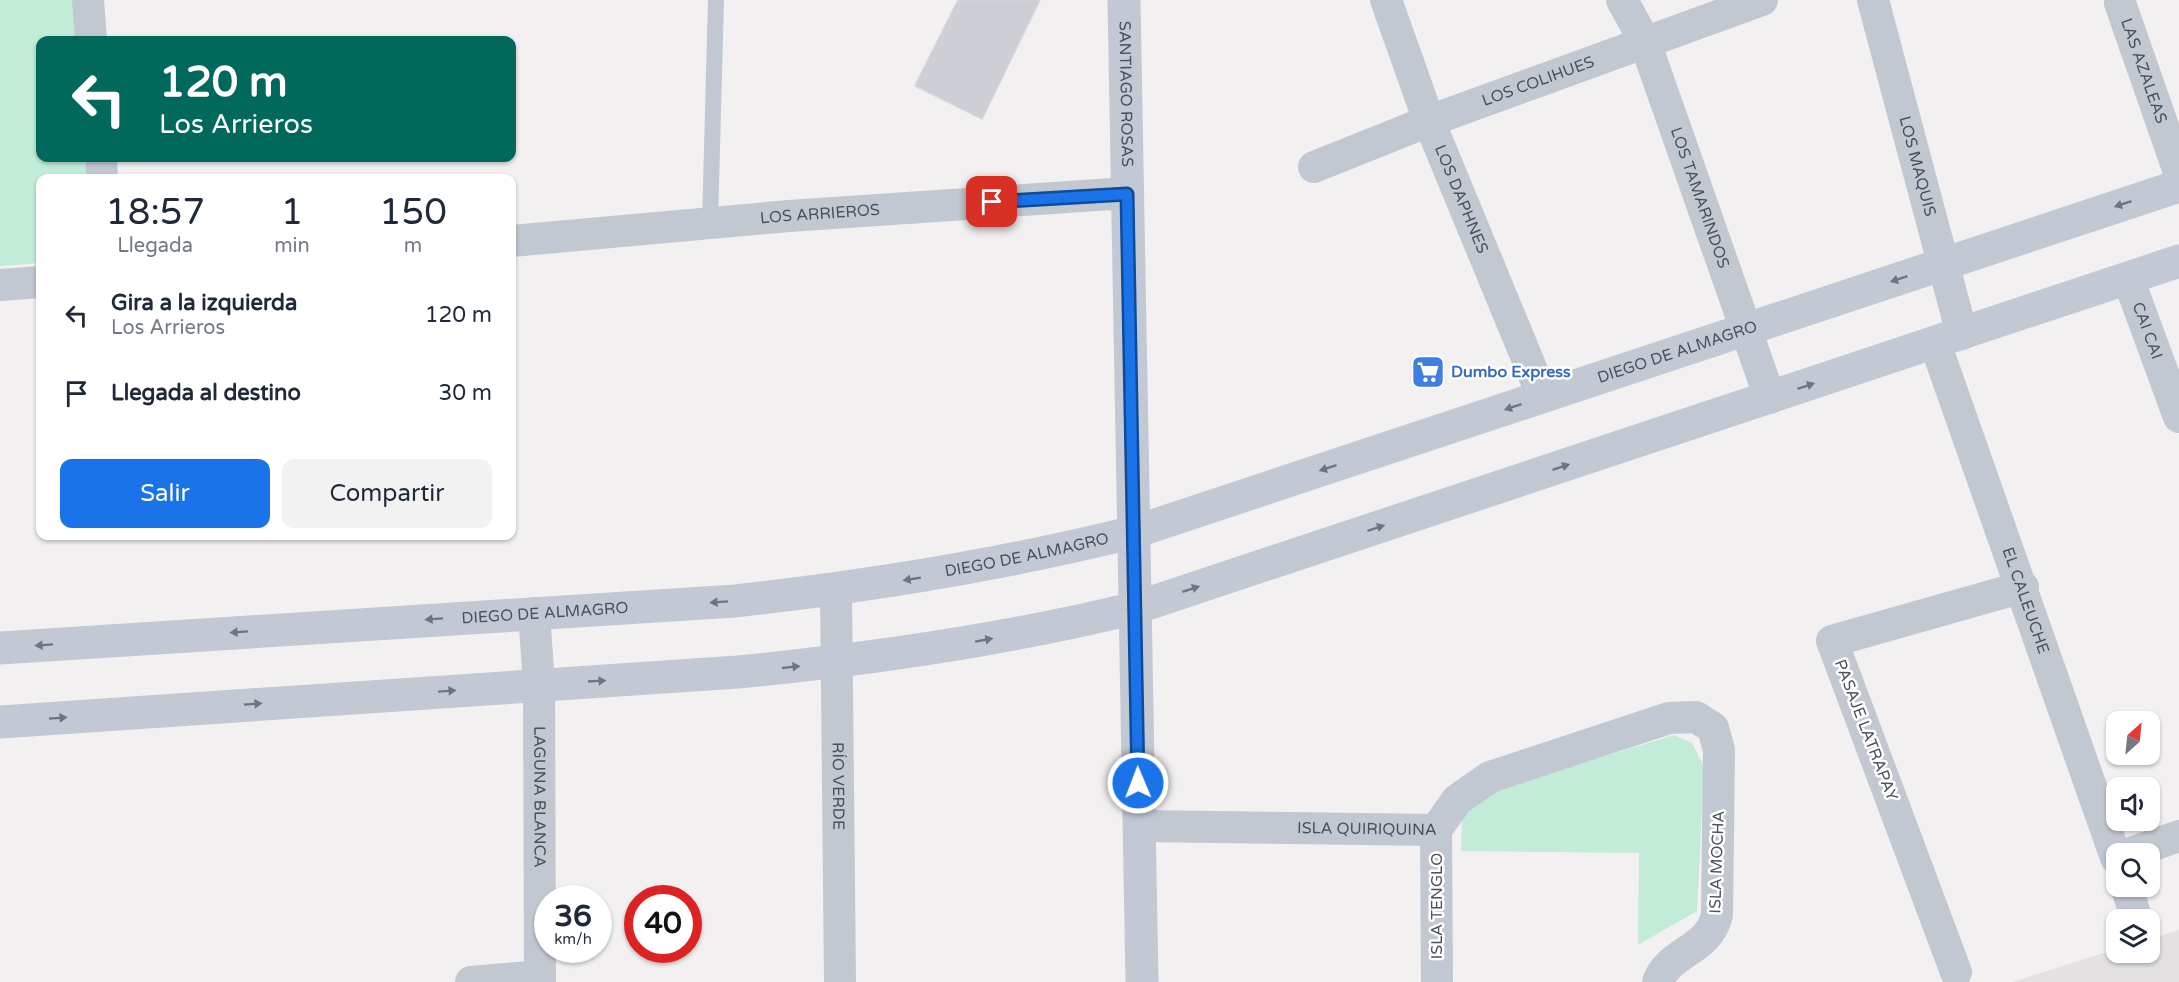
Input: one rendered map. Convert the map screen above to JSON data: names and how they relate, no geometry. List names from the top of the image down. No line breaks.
{"streets":{"main road":["SANTIAGO ROSAS","DIEGO DE ALMAGRO"],"street":["LAS AZALEAS","LOS COLIHUES","LOS MAQUIS","LOS TAMARINDOS","LOS DAPHNES","LOS ARRIEROS","CAI CAI","EL CALEUCHE","PASAJE LATRAPAY","RÍO VERDE","LAGUNA BLANCA","ISLA QUIRIQUINA","ISLA MOCHA","ISLA TENGLO"]},"crossings":[["LOS COLIHUES","LOS TAMARINDOS"],["LOS COLIHUES","LOS DAPHNES"],["SANTIAGO ROSAS","LOS ARRIEROS"],["SANTIAGO ROSAS","DIEGO DE ALMAGRO"],["SANTIAGO ROSAS","ISLA QUIRIQUINA"],["LOS MAQUIS","DIEGO DE ALMAGRO"],["LOS MAQUIS","EL CALEUCHE"],["LOS TAMARINDOS","DIEGO DE ALMAGRO"],["LOS DAPHNES","DIEGO DE ALMAGRO"],["DIEGO DE ALMAGRO","RÍO VERDE"],["DIEGO DE ALMAGRO","LAGUNA BLANCA"],["EL CALEUCHE","PASAJE LATRAPAY"],["ISLA QUIRIQUINA","ISLA MOCHA"],["ISLA QUIRIQUINA","ISLA TENGLO"]],"places":{"supermarket":["Dumbo Express"]},"north":"top right","page":{"turn":["120 m","Los Arrieros"],"eta":["18:57","Llegada","1","min","150","m"],"list":[{"name":"Gira a la izquierda","note":"Los Arrieros","value":"120 m"},{"name":"Llegada al destino","value":"30 m"}],"buttons":["Salir","Compartir"],"speed":"36 km/h","limit":"40"}}
